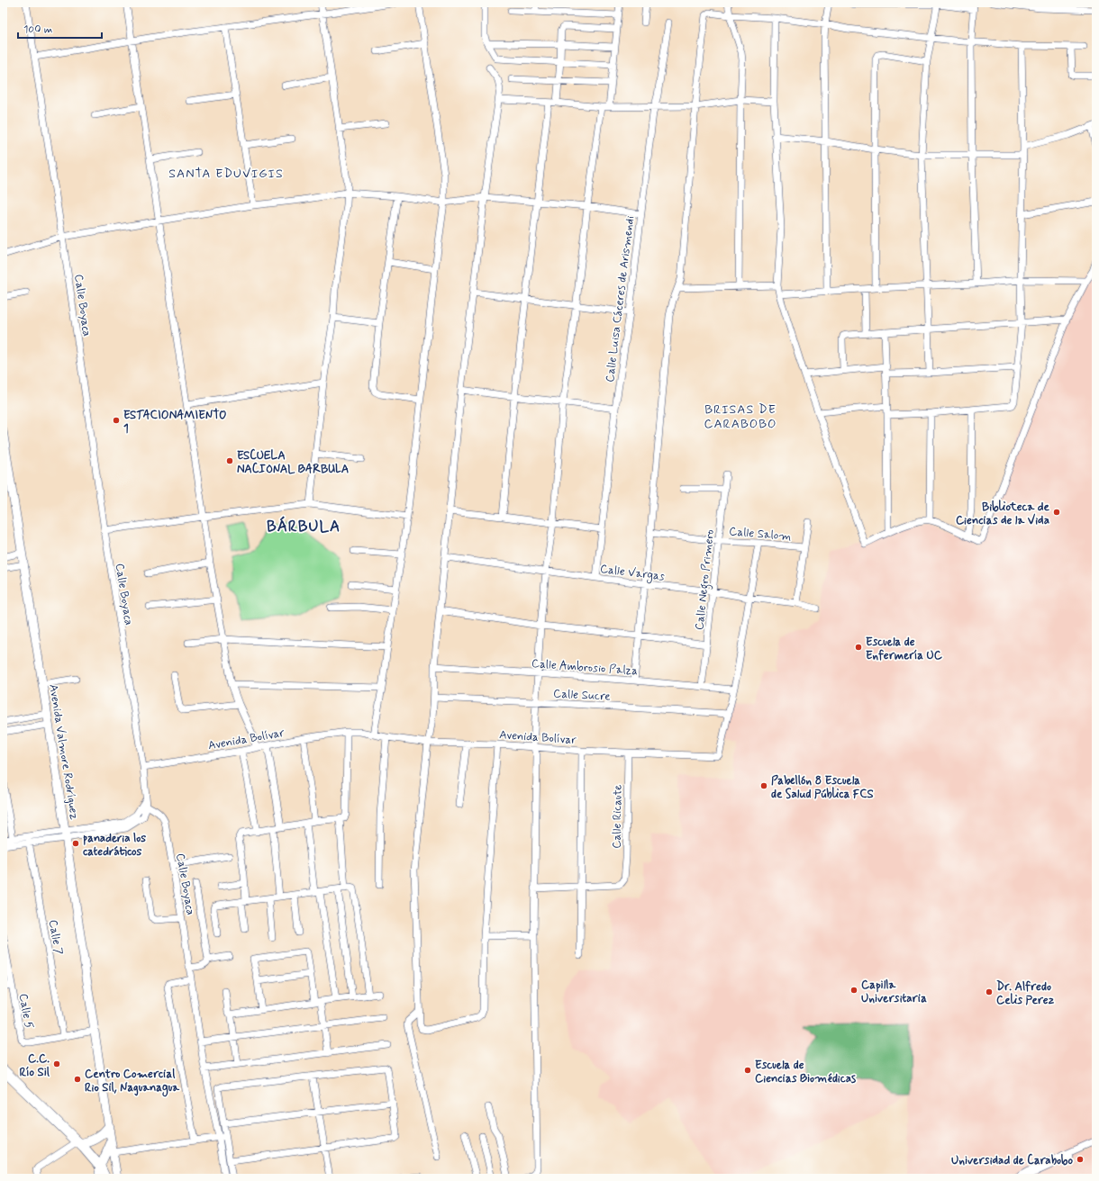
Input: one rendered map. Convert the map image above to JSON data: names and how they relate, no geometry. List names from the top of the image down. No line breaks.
{"streets":{"street":["Calle Luisa Cáceres de Arismendi","Calle Boyaca","Calle Salom","Calle Vargas","Calle Negro Primero","Calle Ambrosio Palza","Calle Sucre","Avenida Bolívar","Avenida Valmore Rodríguez","Calle Ricaute","Calle 7","Calle 5"]},"crossings":[["Calle Luisa Cáceres de Arismendi","Calle Vargas"],["Calle Boyaca","Avenida Bolívar"],["Calle Salom","Calle Negro Primero"],["Calle Salom","Avenida Bolívar"],["Calle Vargas","Calle Negro Primero"],["Calle Vargas","Avenida Bolívar"],["Calle Negro Primero","Calle Ambrosio Palza"],["Calle Ambrosio Palza","Avenida Bolívar"],["Calle Sucre","Avenida Bolívar"],["Avenida Bolívar","Calle Ricaute"],["Avenida Valmore Rodríguez","Calle 5"],["Calle 7","Calle 5"]],"districts":["SANTA EDUVIGIS","BRISAS DE CARABOBO","BÁRBULA"],"places":["ESTACIONAMIENTO 1","ESCUELA NACIONAL BARBULA","Biblioteca de Ciencias de la Vida","Escuela de Enfermería UC","Pabellón 8 Escuela de Salud Pública FCS","panaderia los catedráticos","Capilla Universitaria","Dr. Alfredo Celis Perez","C.C. Río Sil","Escuela de Ciencias Biomédicas","Centro Comercial Rio Sil, Naguanagua","Universidad de Carabobo"],"scale_bar":"100 m"}
